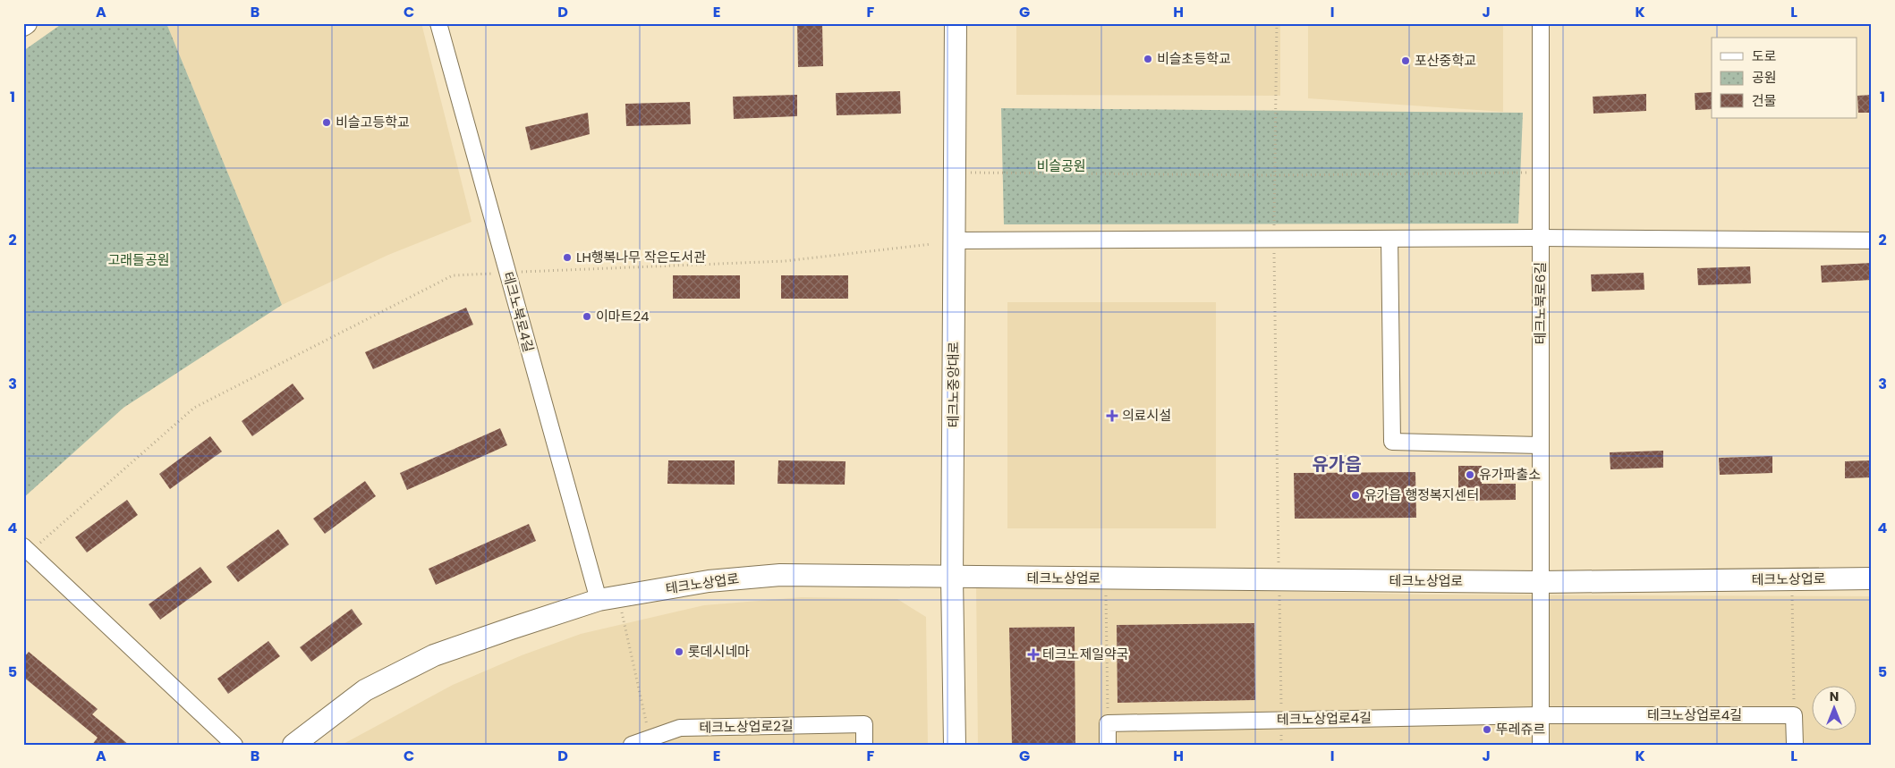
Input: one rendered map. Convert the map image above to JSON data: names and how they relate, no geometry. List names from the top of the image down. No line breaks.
{"streets":{"street":["테크노북로6길","테크노북로4길","테크노중앙대로","테크노상업로","테크노상업로4길","테크노상업로2길"]},"crossings":[["테크노북로6길","테크노상업로"],["테크노북로4길","테크노상업로"],["테크노중앙대로","테크노상업로"]],"districts":["유가읍"],"parks":["비슬공원","고래들공원"],"places":{"other":["비슬초등학교","포산중학교","비슬고등학교","LH행복나무 작은도서관","이마트24","유가파출소","유가읍 행정복지센터","롯데시네마","뚜레쥬르"],"health":["의료시설","테크노제일약국"]},"legend":["도로","공원","건물"],"north":"top","grid":{"columns":["A","B","C","D","E","F","G","H","I","J","K","L"],"rows":["1","2","3","4","5"]}}
